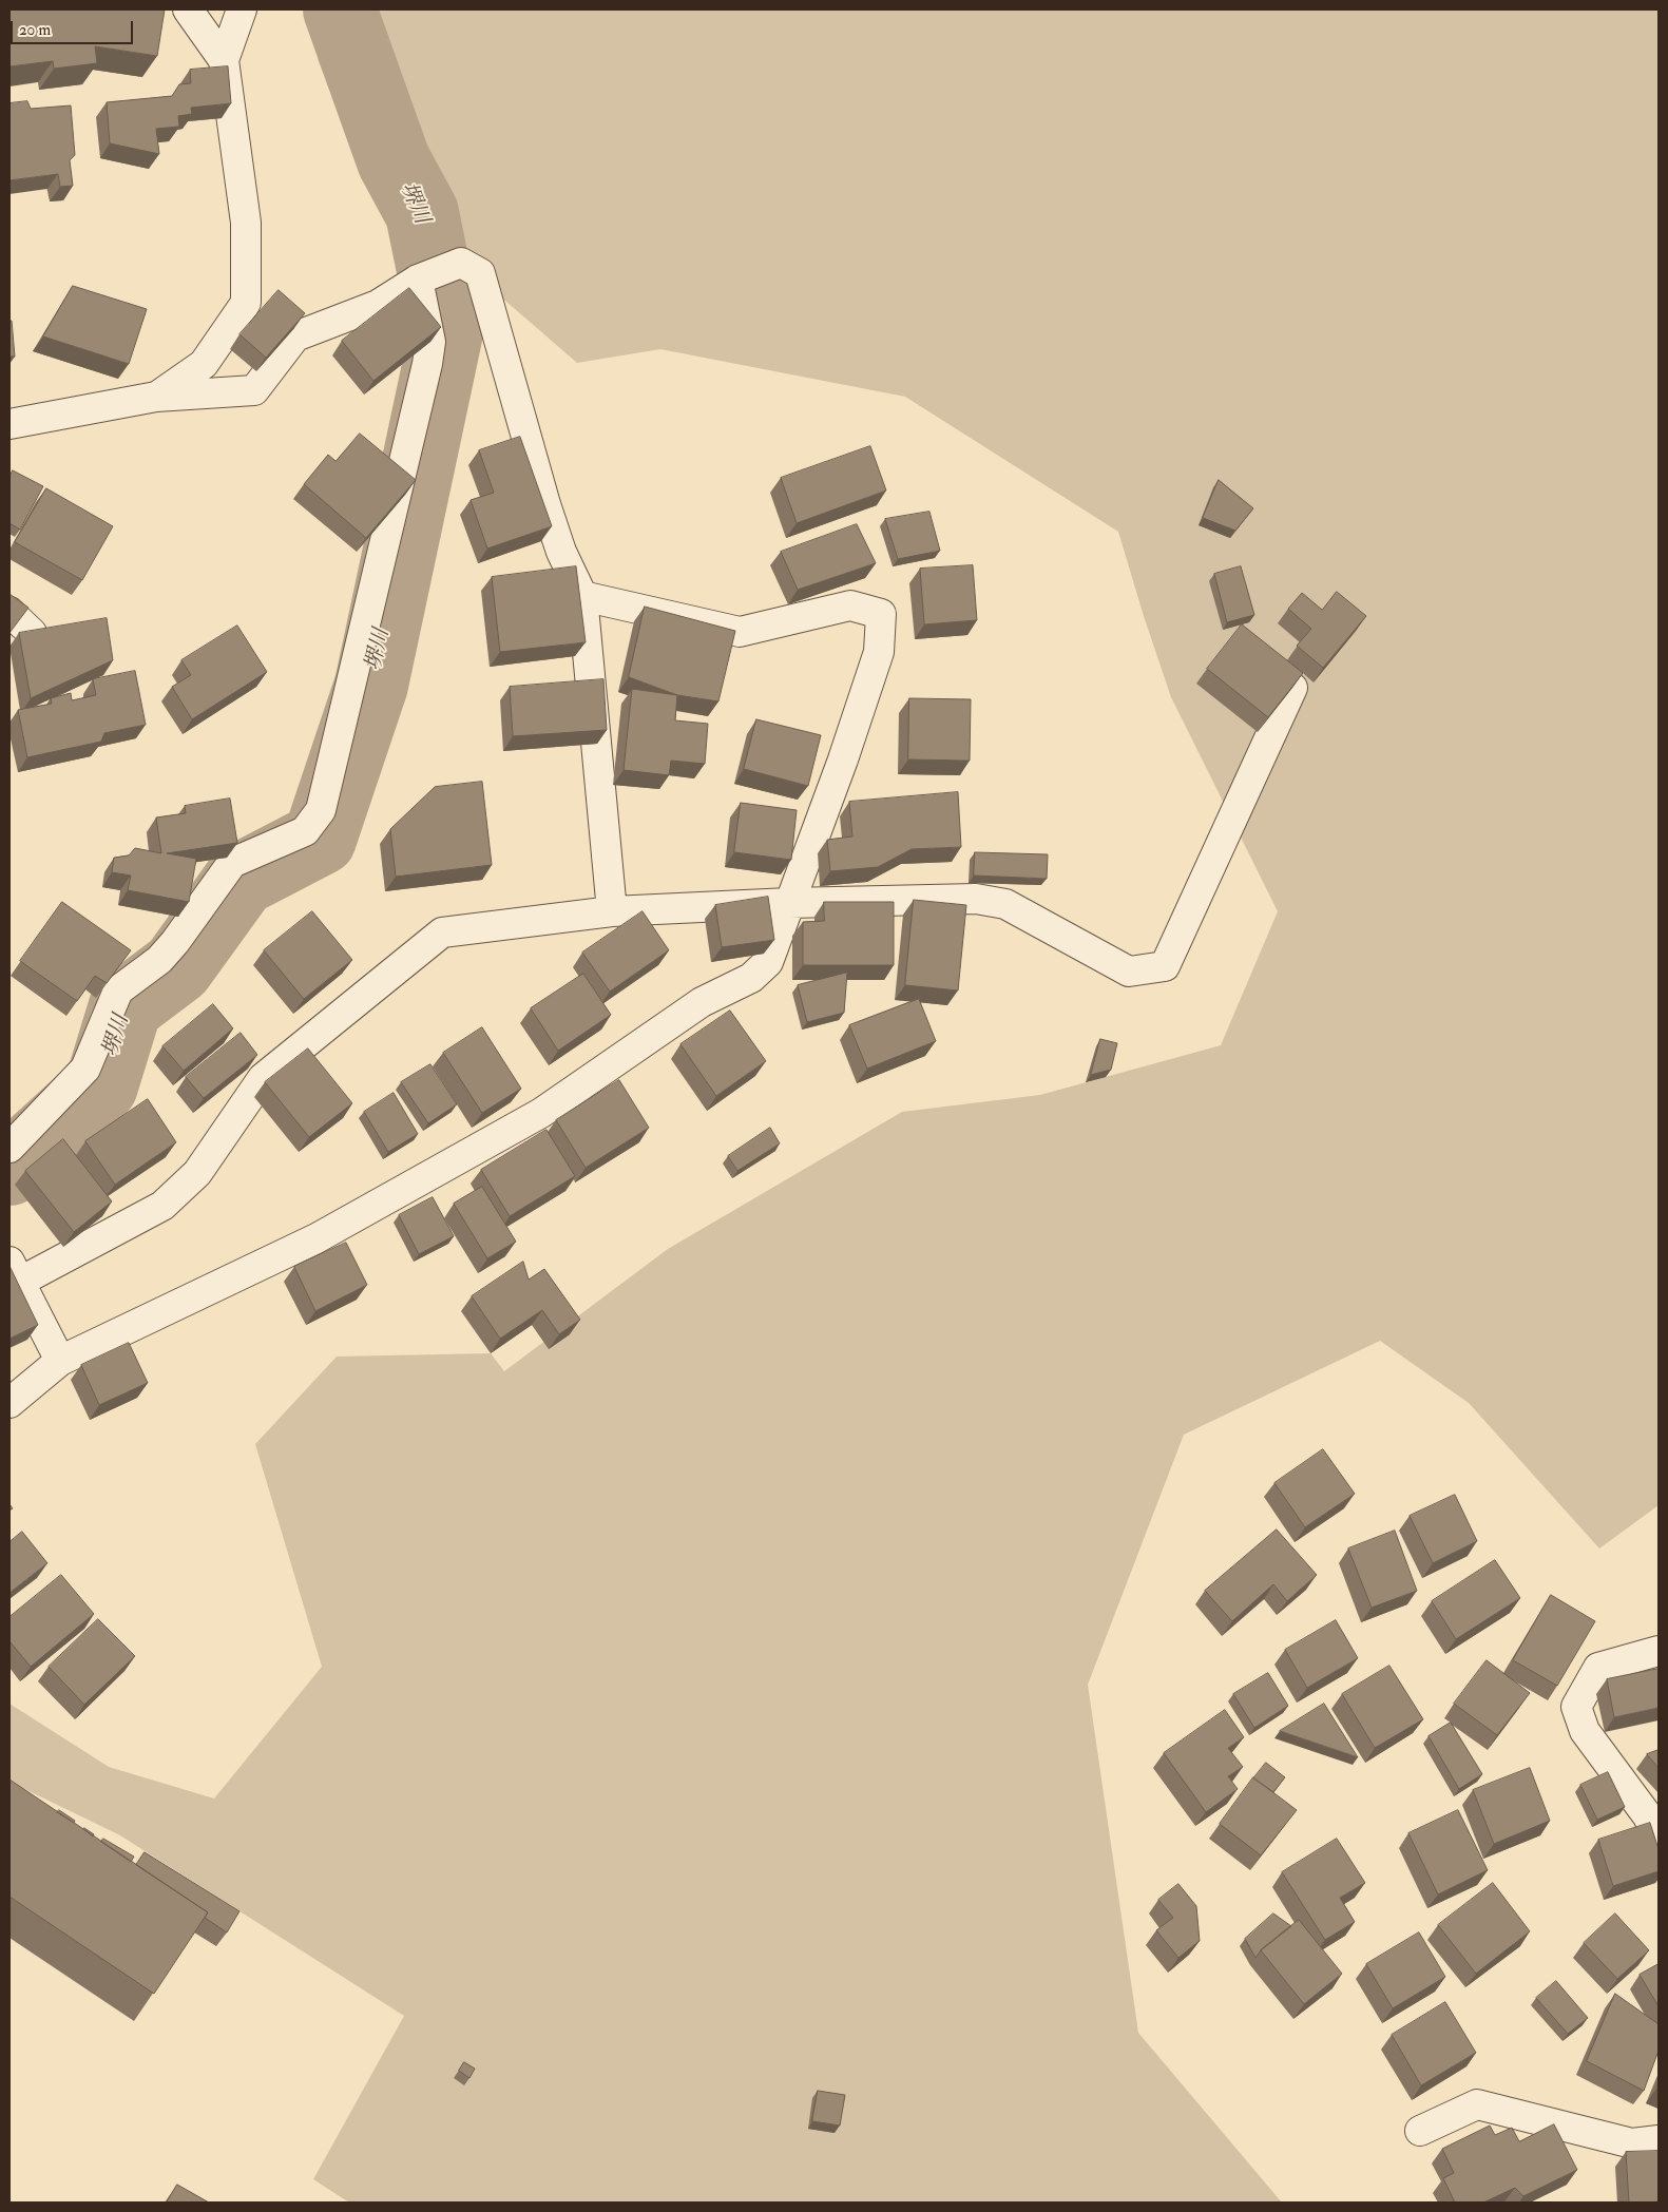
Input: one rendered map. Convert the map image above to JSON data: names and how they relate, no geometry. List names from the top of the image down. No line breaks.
{"water":["堺川"],"scale_bar":"20 m"}
